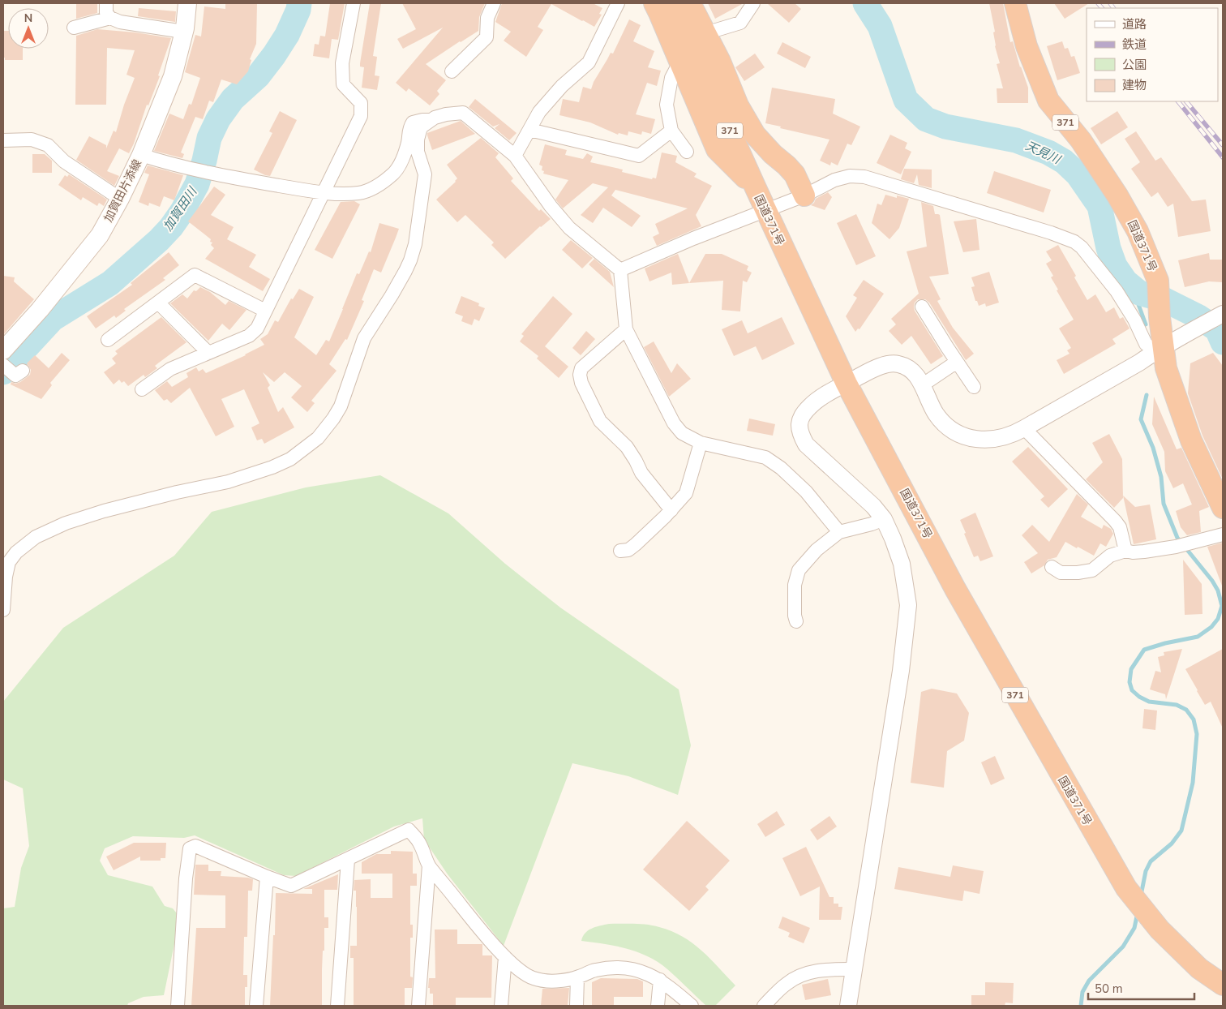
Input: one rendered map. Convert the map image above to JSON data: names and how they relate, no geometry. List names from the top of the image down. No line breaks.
{"streets":{"highway":["371","国道371号"],"main road":["加賀田片添線"]},"crossings":[["371","国道371号"]],"water":["天見川","加賀田川"],"legend":["道路","鉄道","公園","建物"],"scale_bar":"50 m","north":"top"}
